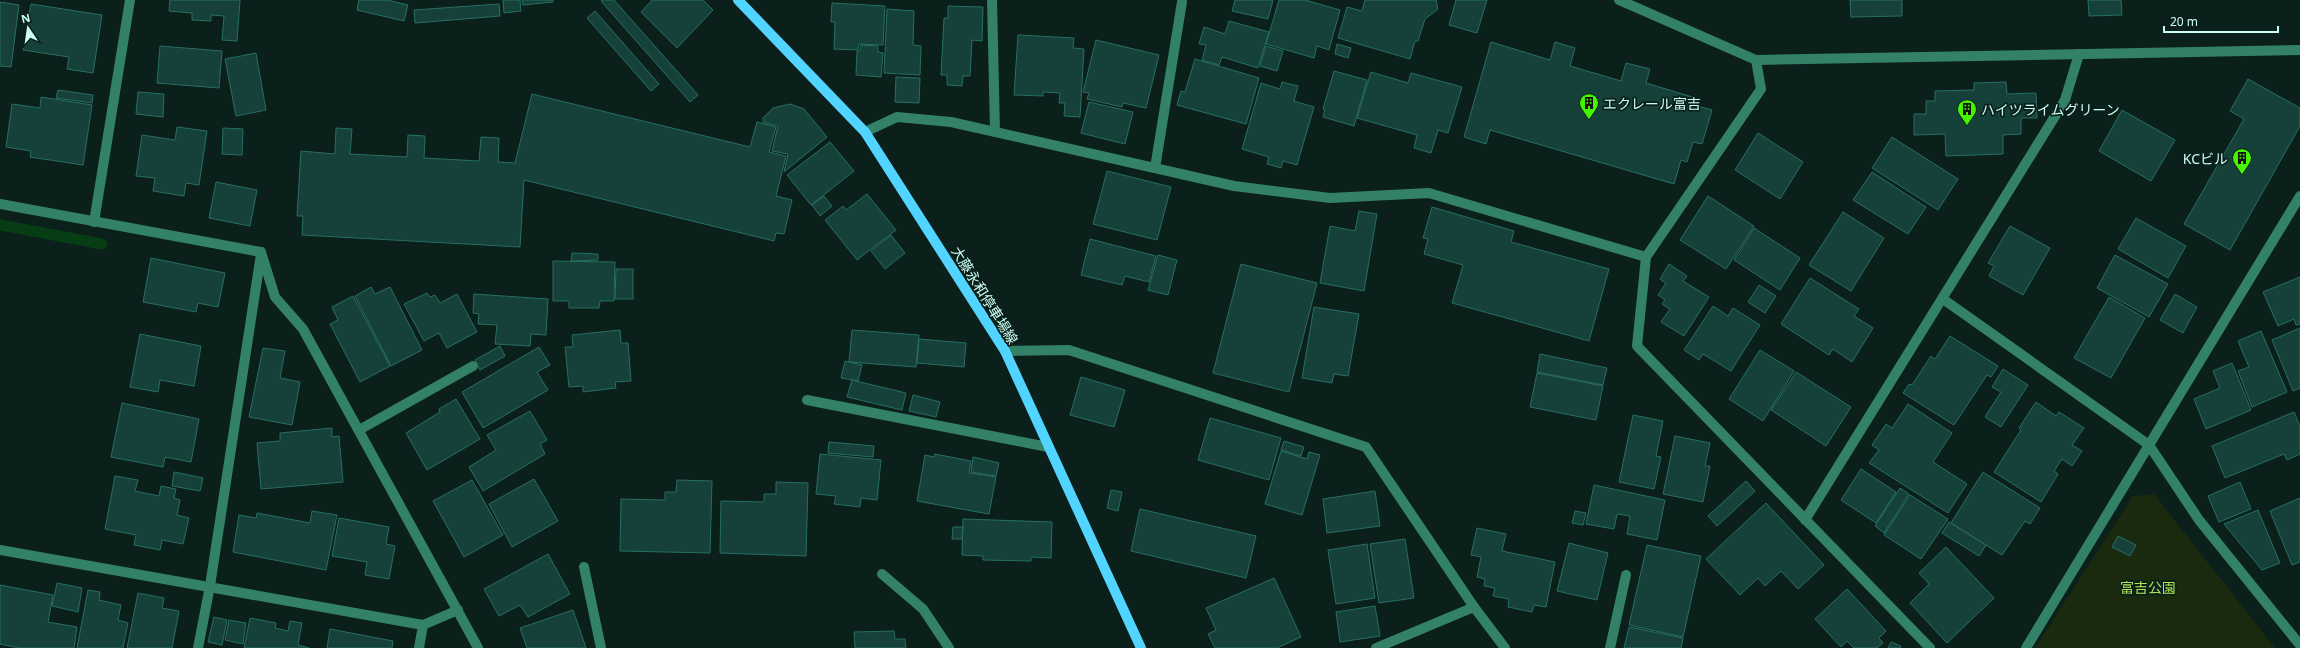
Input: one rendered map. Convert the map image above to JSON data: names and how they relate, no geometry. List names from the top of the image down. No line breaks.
{"streets":{"main road":["大藤永和停車場線"]},"parks":["富吉公園"],"places":{"building":["エクレール富吉","ハイツライムグリーン","KCビル"]},"scale_bar":"20 m","north":"top"}
